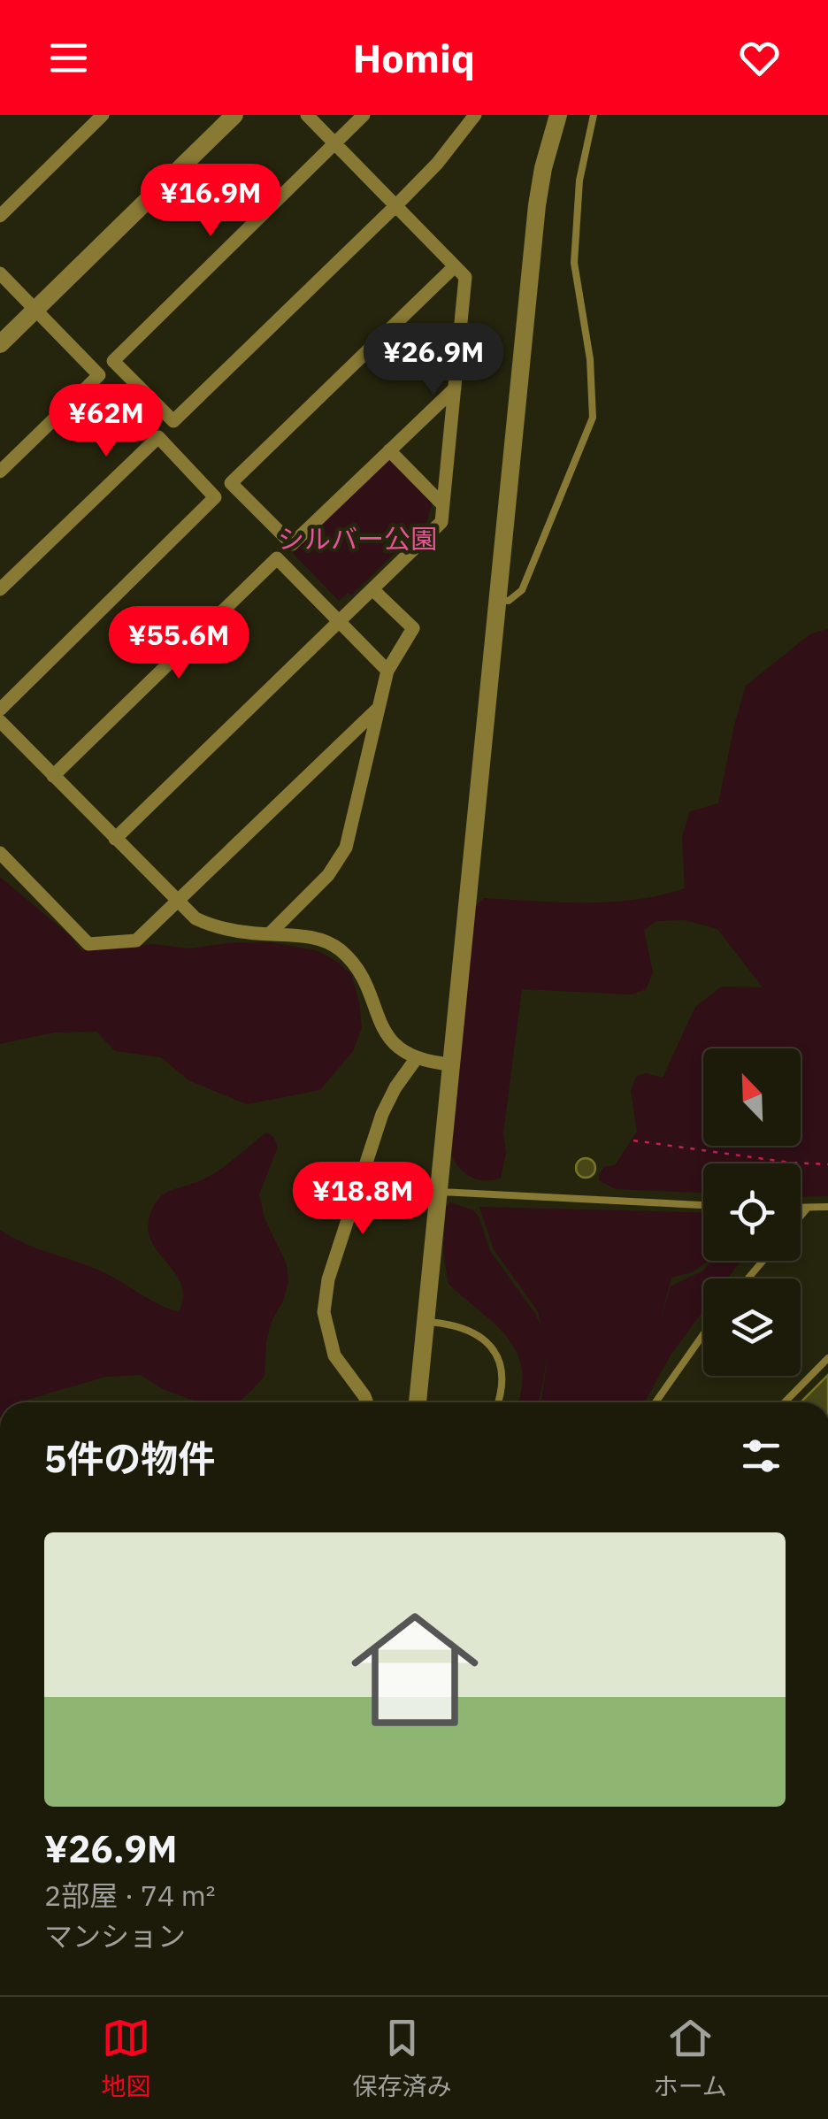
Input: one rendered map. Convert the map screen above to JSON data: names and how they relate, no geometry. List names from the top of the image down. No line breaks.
{"parks":["シルバー公園"],"north":"top left","page":{"header":"Homiq","price":["¥16.9M","¥26.9M","¥62M","¥55.6M","¥18.8M"],"heading":"5件の物件","list":[{"name":"¥26.9M","note":"2部屋 · 74 m² · マンション"}],"tabs":["地図","保存済み","ホーム"]}}
